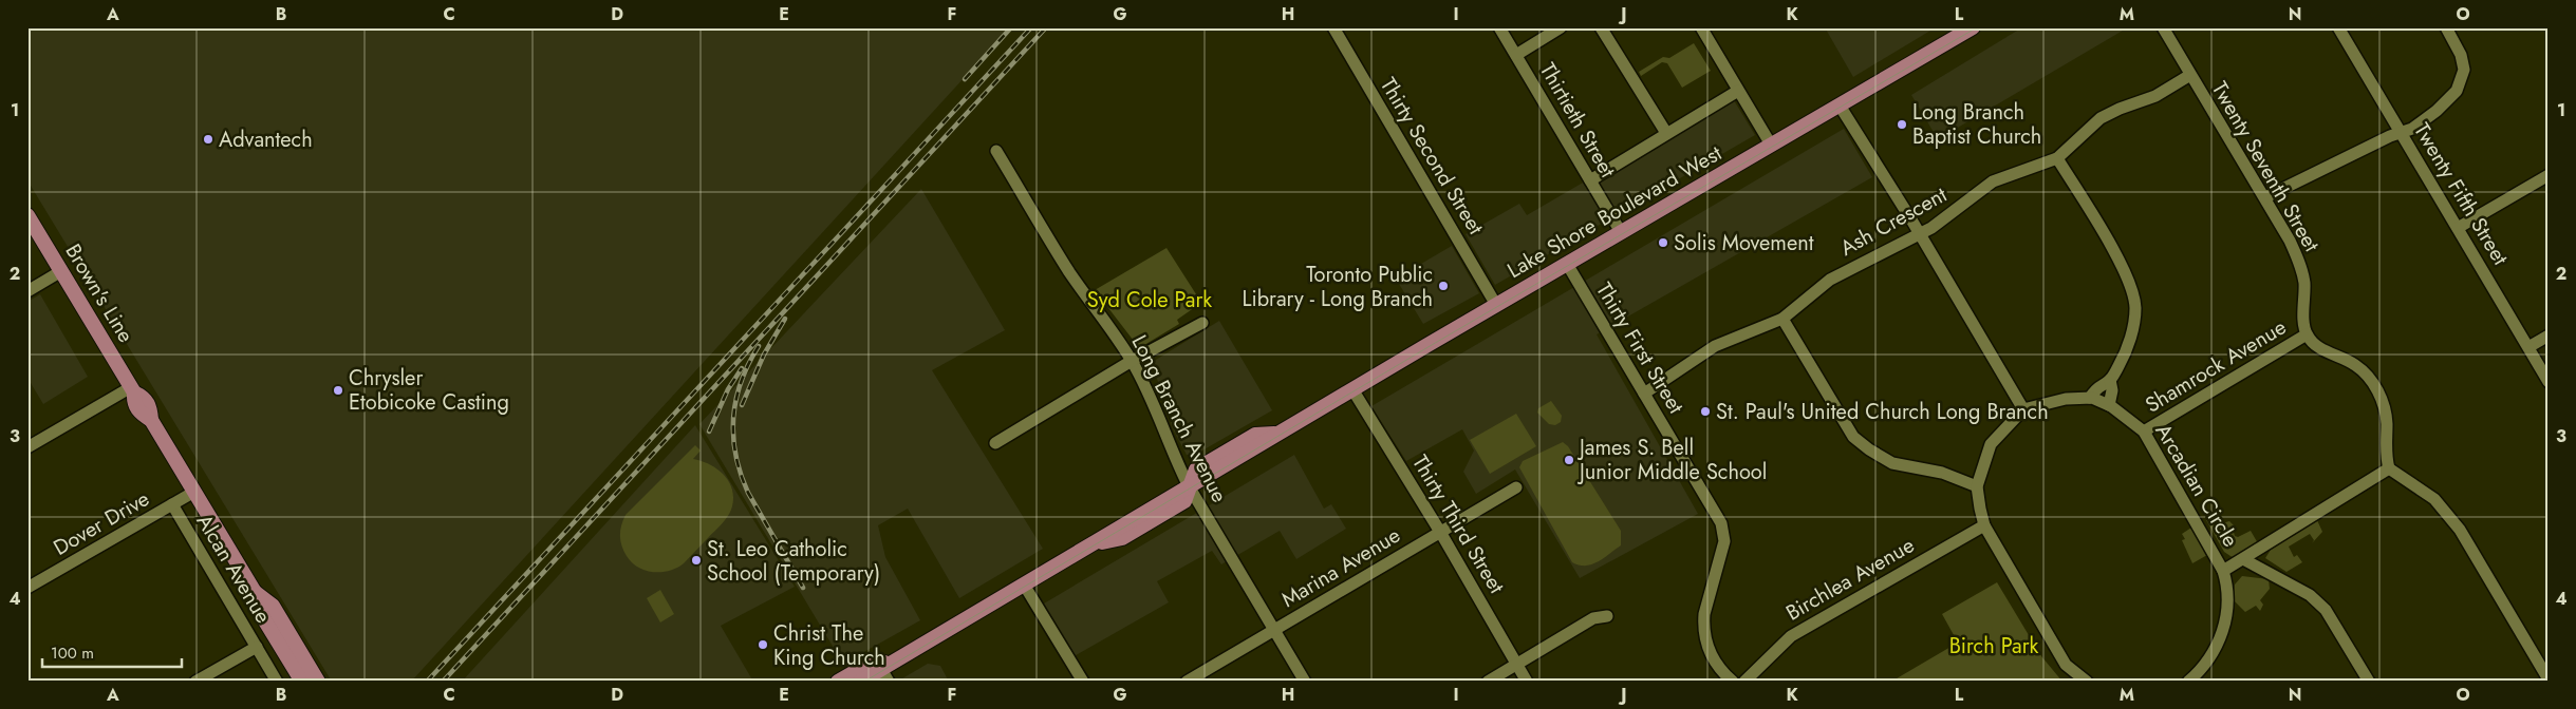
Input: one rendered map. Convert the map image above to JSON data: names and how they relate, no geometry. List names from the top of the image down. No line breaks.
{"streets":{"main road":["Lake Shore Boulevard West","Brown's Line"],"street":["Thirtieth Street","Thirty Second Street","Twenty Seventh Street","Twenty Fifth Street","Ash Crescent","Thirty First Street","Shamrock Avenue","Long Branch Avenue","Arcadian Circle","Dover Drive","Thirty Third Street","Marina Avenue","Alcan Avenue","Birchlea Avenue"]},"crossings":[["Thirtieth Street","Lake Shore Boulevard West"],["Thirty Second Street","Lake Shore Boulevard West"],["Twenty Seventh Street","Ash Crescent"],["Twenty Seventh Street","Shamrock Avenue"],["Lake Shore Boulevard West","Thirty First Street"],["Lake Shore Boulevard West","Long Branch Avenue"],["Lake Shore Boulevard West","Thirty Third Street"],["Ash Crescent","Thirty First Street"],["Brown's Line","Dover Drive"],["Shamrock Avenue","Arcadian Circle"],["Long Branch Avenue","Marina Avenue"],["Dover Drive","Alcan Avenue"],["Thirty Third Street","Marina Avenue"]],"parks":["Syd Cole Park","Birch Park"],"places":["Long Branch Baptist Church","Advantech","Solis Movement","Toronto Public Library - Long Branch","Chrysler Etobicoke Casting","St. Paul's United Church Long Branch","James S. Bell Junior Middle School","St. Leo Catholic School (Temporary)","Christ The King Church"],"scale_bar":"100 m","grid":{"columns":["A","B","C","D","E","F","G","H","I","J","K","L","M","N","O"],"rows":["1","2","3","4"]}}
